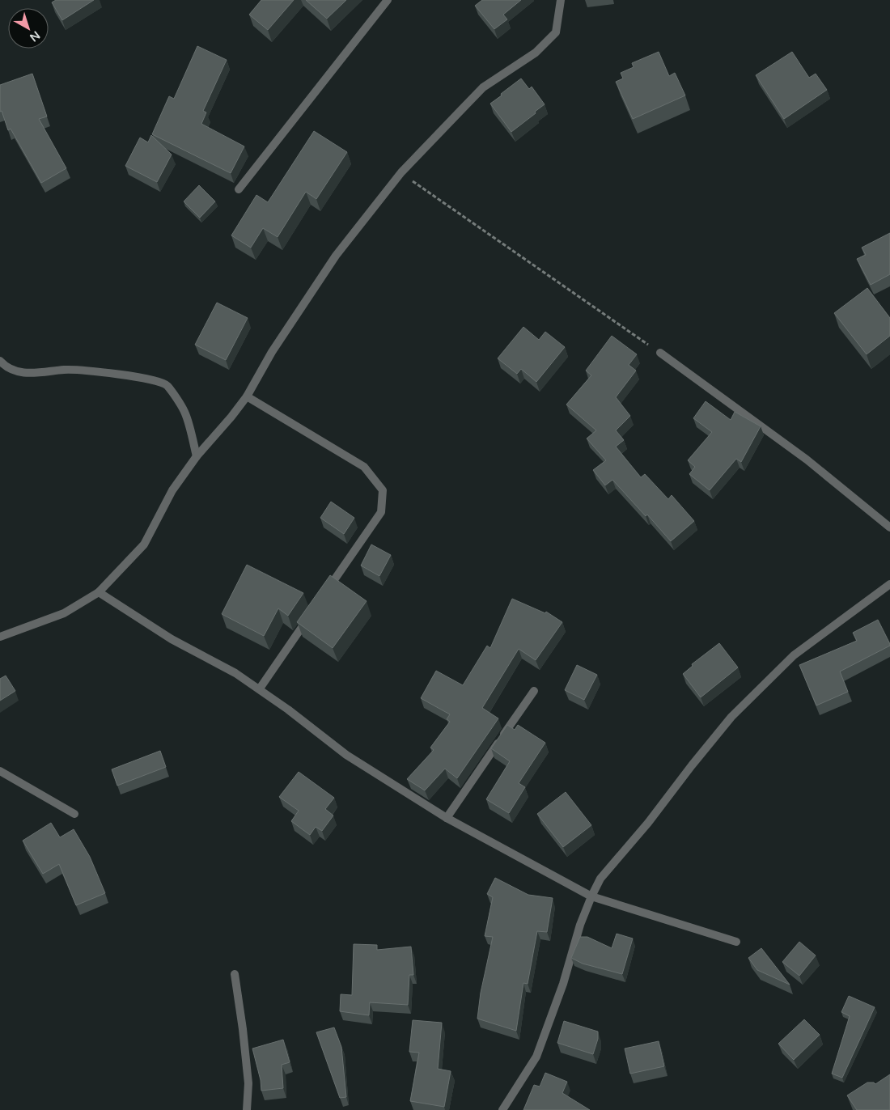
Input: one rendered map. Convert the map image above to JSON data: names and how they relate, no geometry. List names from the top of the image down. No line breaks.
{"north":"bottom right"}
